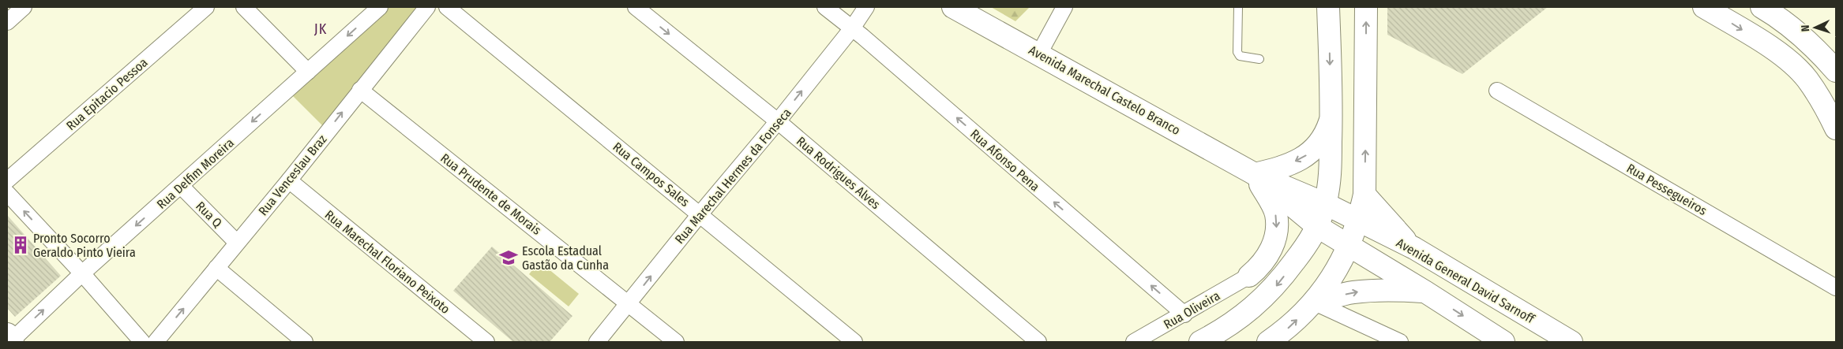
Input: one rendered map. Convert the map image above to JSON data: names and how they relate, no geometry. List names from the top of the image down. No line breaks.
{"streets":{"street":["Avenida Marechal Castelo Branco","Rua Epitacio Pessoa","Rua Afonso Pena","Rua Rodrigues Alves","Rua Delfim Moreira","Rua Campos Sales","Rua Venceslau Braz","Rua Marechal Hermes da Fonseca","Rua Pessegueiros","Rua Prudente de Morais","Rua Q","Rua Marechal Floriano Peixoto","Avenida General David Sarnoff","Rua Oliveira"]},"crossings":[["Avenida Marechal Castelo Branco","Avenida General David Sarnoff"],["Rua Afonso Pena","Rua Marechal Hermes da Fonseca"],["Rua Afonso Pena","Rua Oliveira"],["Rua Rodrigues Alves","Rua Marechal Hermes da Fonseca"],["Rua Delfim Moreira","Rua Q"],["Rua Campos Sales","Rua Marechal Hermes da Fonseca"],["Rua Venceslau Braz","Rua Prudente de Morais"],["Rua Venceslau Braz","Rua Q"],["Rua Venceslau Braz","Rua Marechal Floriano Peixoto"],["Rua Marechal Hermes da Fonseca","Rua Prudente de Morais"]],"one_way":["Rua Afonso Pena","Rua Venceslau Braz","Rua Marechal Hermes da Fonseca"],"districts":["JK"],"places":{"building":["Pronto Socorro Geraldo Pinto Vieira"],"school or university":["Escola Estadual Gastão da Cunha"]},"north":"left"}
